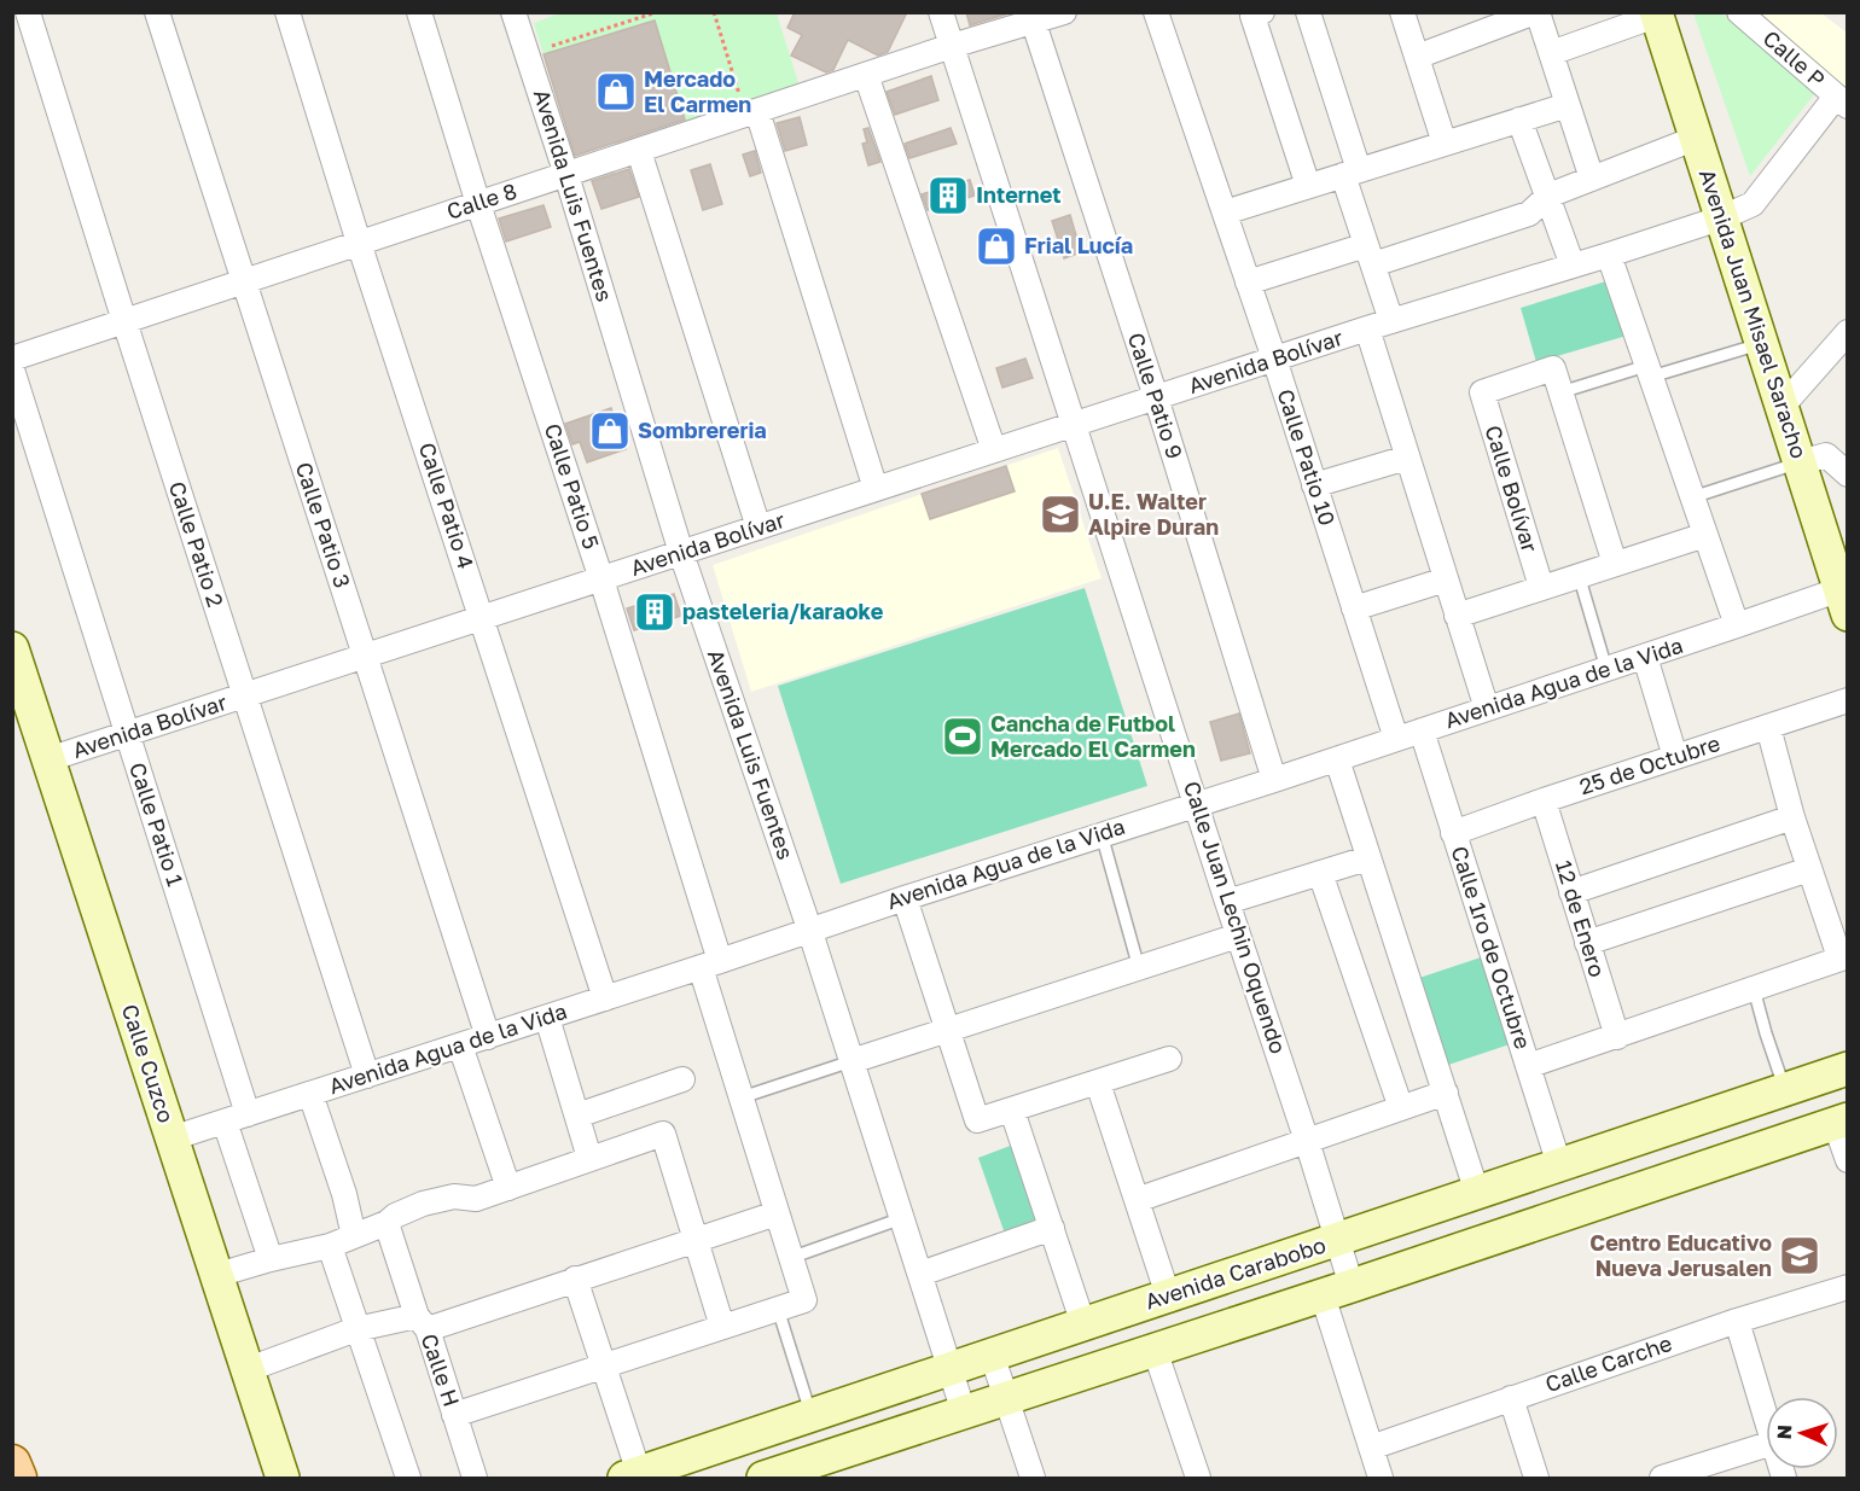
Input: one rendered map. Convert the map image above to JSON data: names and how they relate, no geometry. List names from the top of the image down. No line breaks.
{"streets":{"street":["Calle P","Avenida Luis Fuentes","Calle 8","Avenida Juan Misael Saracho","Avenida Bolívar","Calle Patio 9","Calle Patio 10","Calle Patio 5","Calle Bolívar","Calle Patio 4","Calle Patio 3","Calle Patio 2","Avenida Agua de la Vida","25 de Octubre","Calle Patio 1","Calle Juan Lechin Oquendo","12 de Enero","Calle 1ro de Octubre","Calle Cuzco","Avenida Carabobo","Calle Carche","Calle H"]},"crossings":[["Avenida Luis Fuentes","Calle 8"],["Avenida Luis Fuentes","Avenida Bolívar"],["Avenida Luis Fuentes","Avenida Agua de la Vida"],["Avenida Luis Fuentes","Avenida Carabobo"],["Calle 8","Calle Patio 9"],["Calle 8","Calle Patio 5"],["Calle 8","Calle Patio 4"],["Calle 8","Calle Patio 3"],["Calle 8","Calle Patio 2"],["Calle 8","Calle Juan Lechin Oquendo"],["Avenida Juan Misael Saracho","Avenida Agua de la Vida"],["Avenida Bolívar","Calle Patio 9"],["Avenida Bolívar","Calle Patio 10"],["Avenida Bolívar","Calle Patio 5"],["Avenida Bolívar","Calle Patio 4"],["Avenida Bolívar","Calle Patio 3"],["Avenida Bolívar","Calle Patio 2"],["Avenida Bolívar","Calle Patio 1"],["Avenida Bolívar","Calle Juan Lechin Oquendo"],["Avenida Bolívar","Calle Cuzco"],["Calle Patio 9","Avenida Agua de la Vida"],["Calle Patio 10","Avenida Agua de la Vida"],["Calle Patio 5","Avenida Agua de la Vida"],["Calle Patio 4","Avenida Agua de la Vida"],["Calle Patio 3","Avenida Agua de la Vida"],["Calle Patio 2","Avenida Agua de la Vida"],["Avenida Agua de la Vida","Calle Patio 1"],["Avenida Agua de la Vida","Calle Juan Lechin Oquendo"],["Avenida Agua de la Vida","Calle 1ro de Octubre"],["Avenida Agua de la Vida","Calle Cuzco"],["25 de Octubre","12 de Enero"],["25 de Octubre","Calle 1ro de Octubre"],["Calle Juan Lechin Oquendo","Avenida Carabobo"],["Calle Juan Lechin Oquendo","Calle Carche"],["Calle 1ro de Octubre","Avenida Carabobo"]],"places":{"shop":["Mercado El Carmen","Frial Lucía","Sombrereria"],"building":["Internet","pasteleria/karaoke"],"school or university":["U.E. Walter Alpire Duran","Centro Educativo Nueva Jerusalen"],"sports":["Cancha de Futbol Mercado El Carmen"]},"north":"left"}
